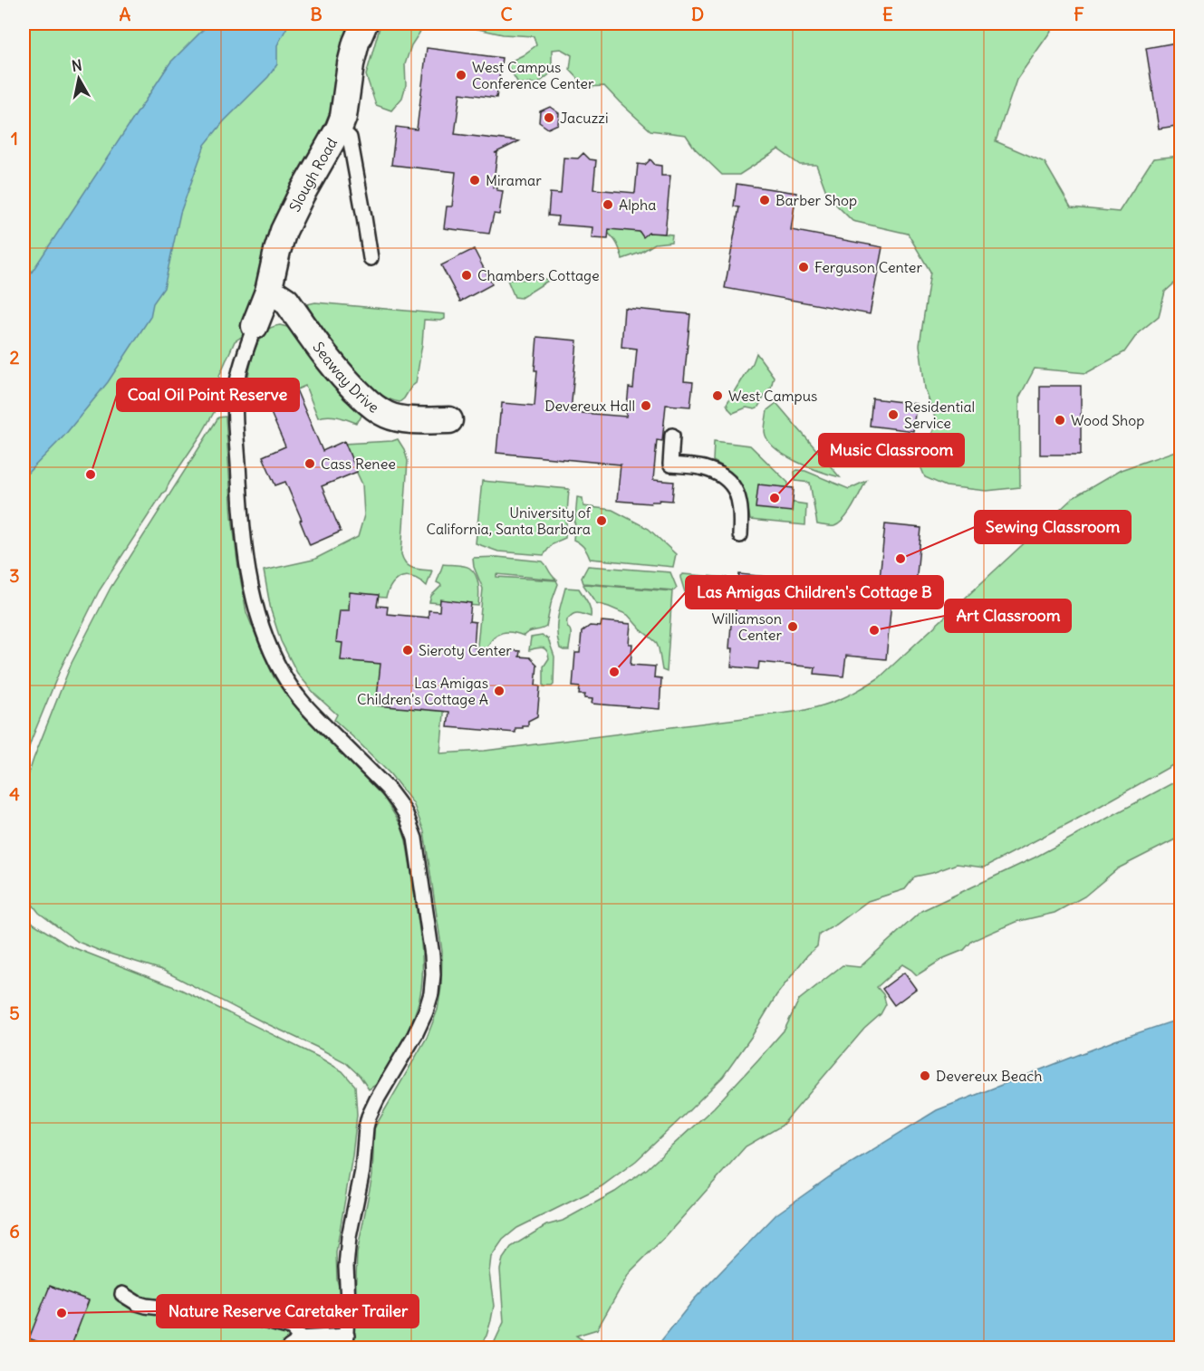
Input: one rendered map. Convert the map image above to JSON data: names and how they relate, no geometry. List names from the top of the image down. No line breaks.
{"streets":{"street":["Slough Road","Seaway Drive"]},"crossings":[["Slough Road","Seaway Drive"]],"places":["West Campus Conference Center","Jacuzzi","Miramar","Barber Shop","Alpha","Ferguson Center","Chambers Cottage","West Campus","Devereux Hall","Residential Service","Wood Shop","Cass Renee","Coal Oil Point Reserve","Music Classroom","University of California, Santa Barbara","Sewing Classroom","Williamson Center","Art Classroom","Sieroty Center","Las Amigas Children's Cottage B","Las Amigas Children's Cottage A","Devereux Beach","Nature Reserve Caretaker Trailer"],"north":"top","grid":{"columns":["A","B","C","D","E","F"],"rows":["1","2","3","4","5","6"]}}
